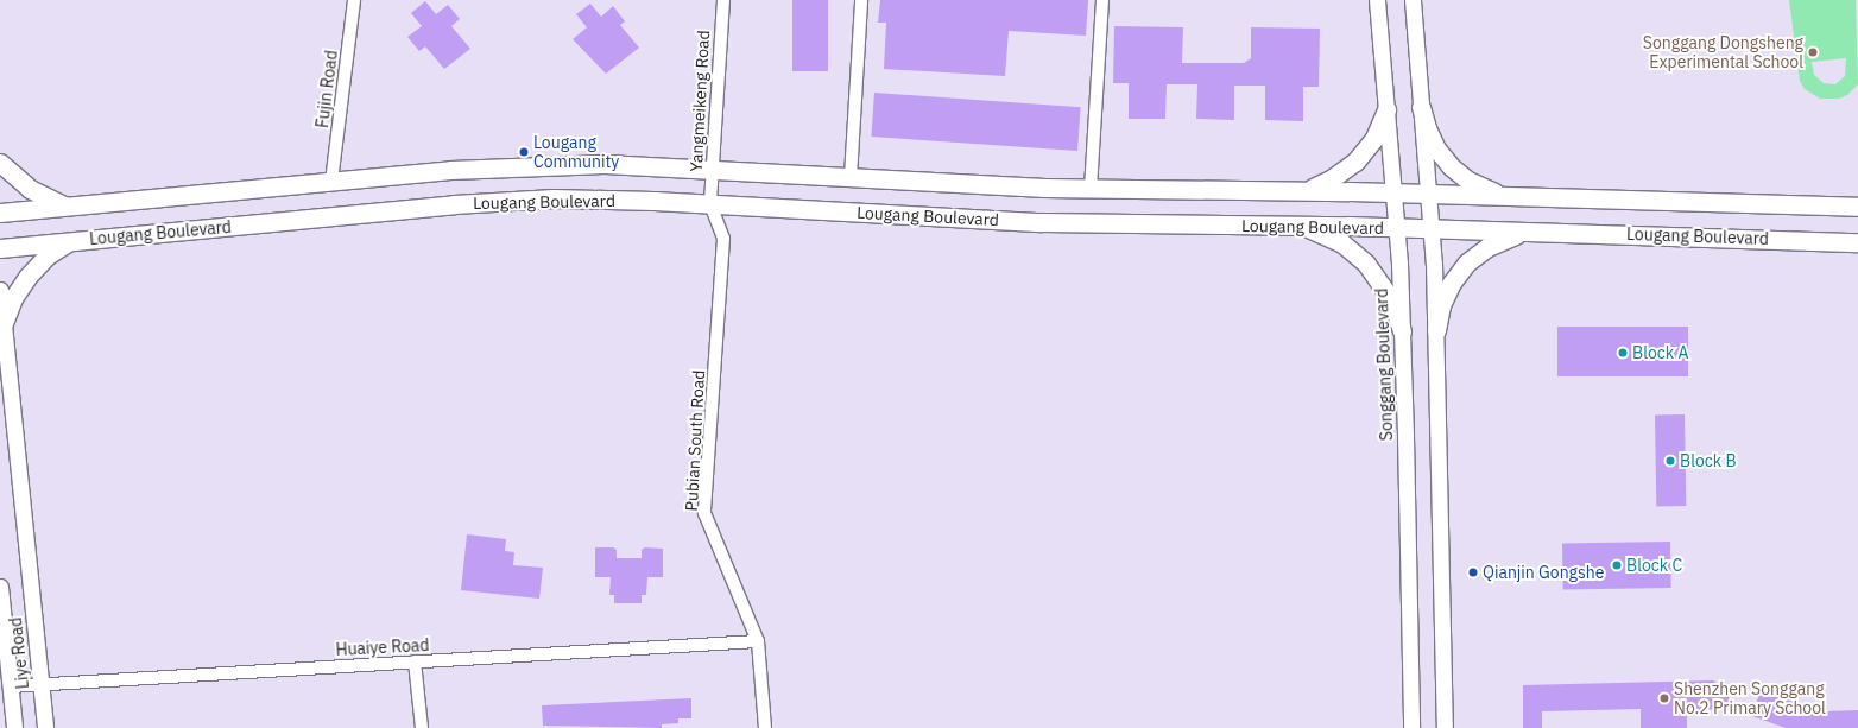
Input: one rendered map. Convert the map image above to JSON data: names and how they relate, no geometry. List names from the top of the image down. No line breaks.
{"streets":{"main road":["Lougang Boulevard","Songgang Boulevard","Liye Road"],"street":["Fujin Road","Yangmeikeng Road","Pubian South Road","Huaiye Road"]},"crossings":[["Fujin Road","Lougang Boulevard"],["Yangmeikeng Road","Lougang Boulevard"],["Yangmeikeng Road","Pubian South Road"],["Lougang Boulevard","Songgang Boulevard"],["Lougang Boulevard","Pubian South Road"],["Pubian South Road","Huaiye Road"],["Huaiye Road","Liye Road"]],"places":["Songgang Dongsheng Experimental School","Lougang Community","Block A","Block B","Block C","Qianjin Gongshe","Shenzhen Songgang No.2 Primary School"]}
